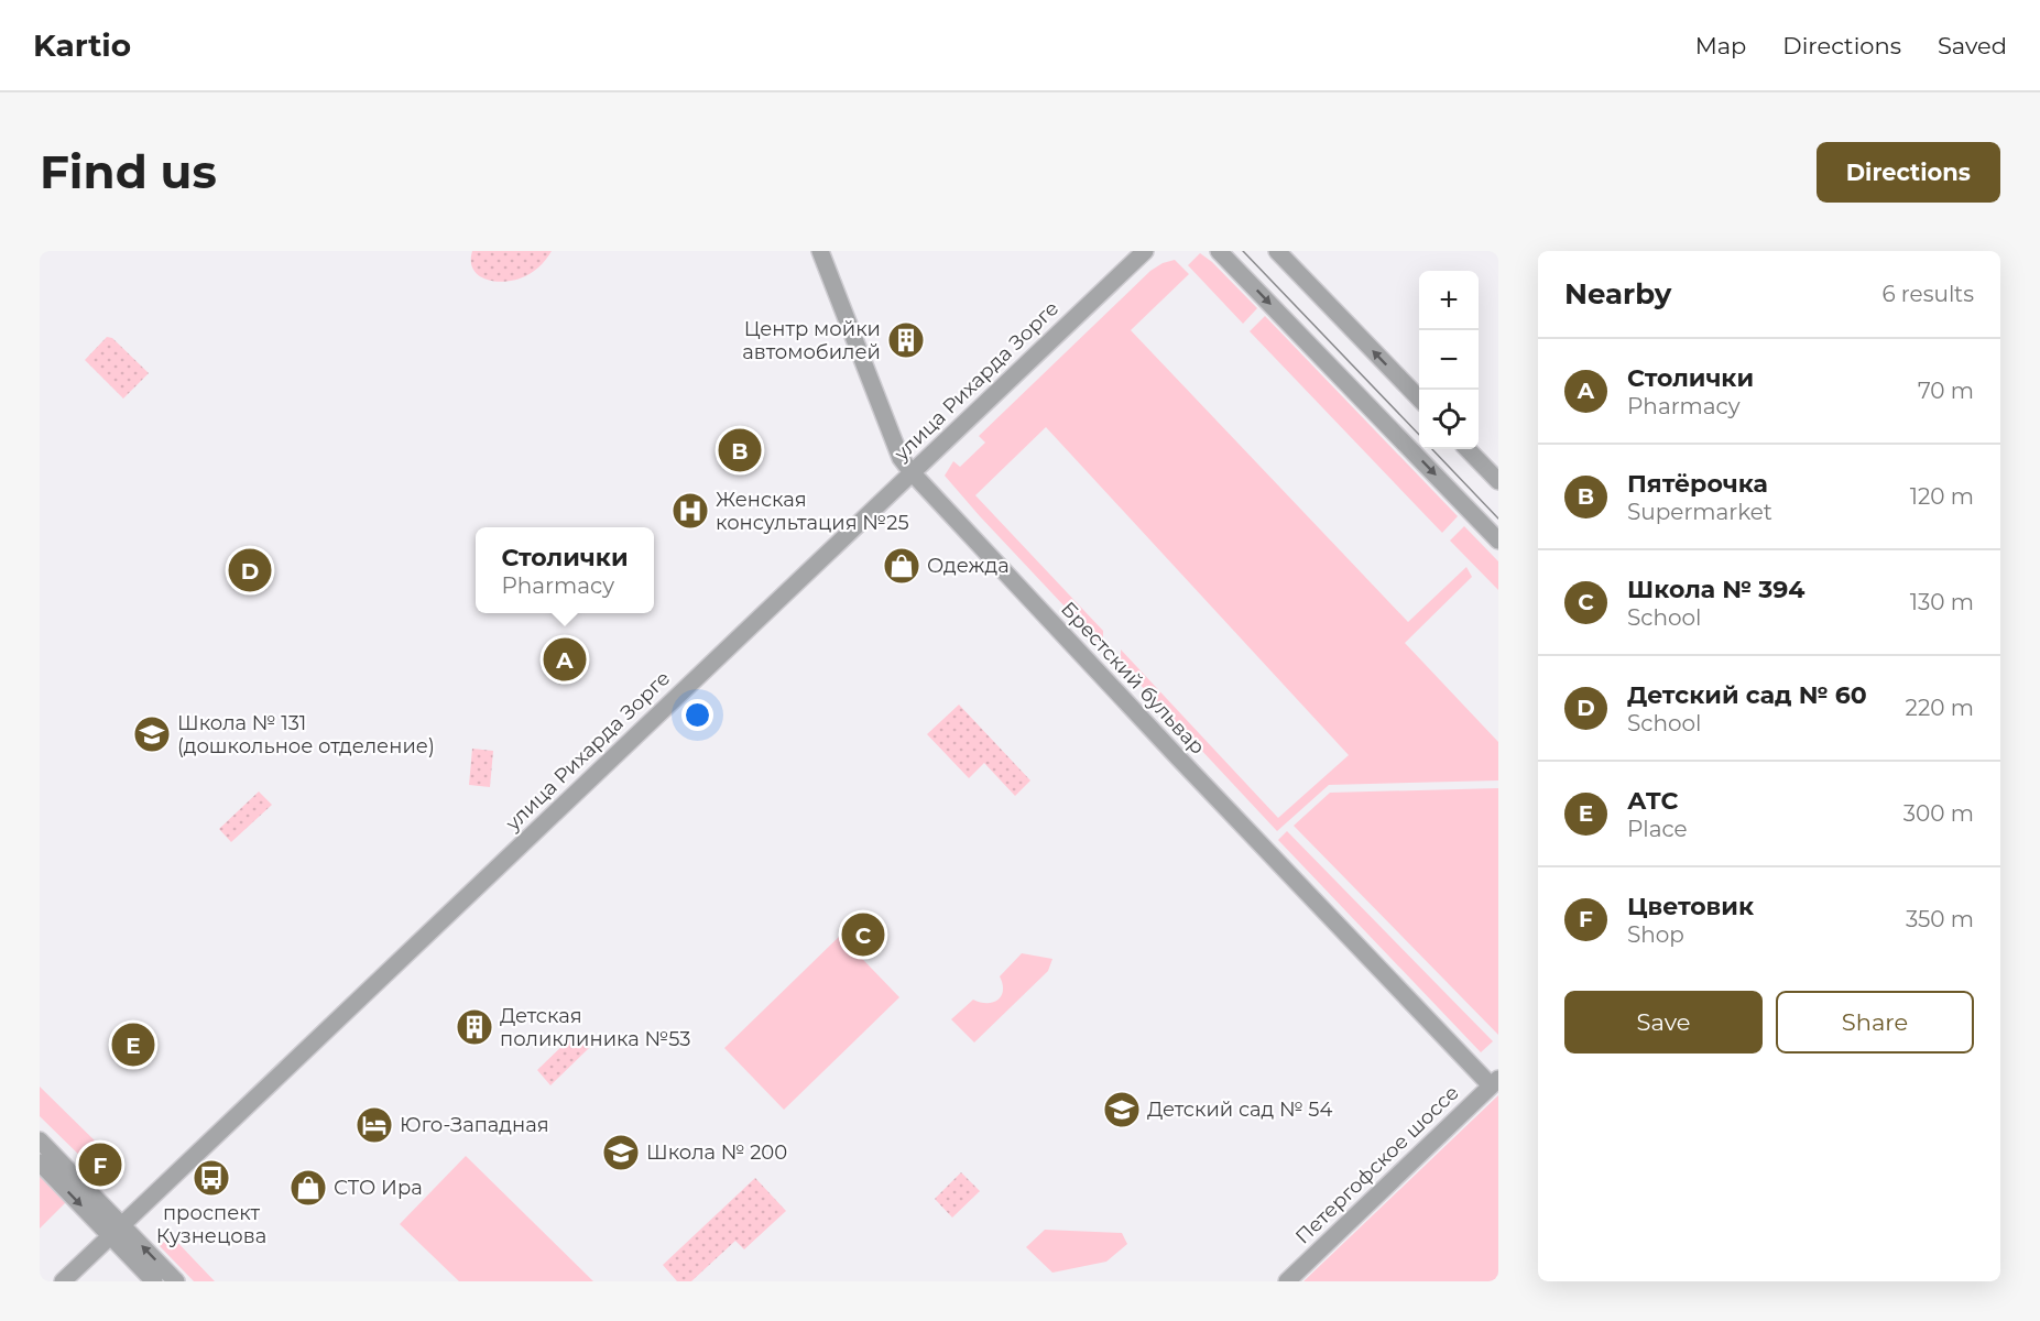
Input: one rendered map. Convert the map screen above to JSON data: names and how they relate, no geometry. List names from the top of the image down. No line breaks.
{"streets":{"street":["улица Рихарда Зорге","Брестский бульвар","Петергофское шоссе"]},"crossings":[["улица Рихарда Зорге","Брестский бульвар"],["Брестский бульвар","Петергофское шоссе"]],"places":{"building":["Центр мойки автомобилей","Детская поликлиника №53"],"hospital":["Женская консультация №25"],"shop":["Одежда","СТО Ира"],"school or university":["Школа № 131 (дошкольное отделение)","Детский сад № 54","Школа № 200"],"hotel":["Юго-Западная"],"bus stop":["проспект Кузнецова"]},"page":{"header":"Kartio","nav":["Map","Directions","Saved"],"buttons":["Directions",["Save","Share"]],"title":"Find us","heading":["Nearby","6 results"],"map_buttons":["+","−"],"list":[{"mark":"A","name":"Столички","note":"Pharmacy","value":"70 m"},{"mark":"B","name":"Пятёрочка","note":"Supermarket","value":"120 m"},{"mark":"C","name":"Школа № 394","note":"School","value":"130 m"},{"mark":"D","name":"Детский сад № 60","note":"School","value":"220 m"},{"mark":"E","name":"АТС","note":"Place","value":"300 m"},{"mark":"F","name":"Цветовик","note":"Shop","value":"350 m"}],"pins":["B","D","A","C","E","F"],"popup":["Столички","Pharmacy"]}}
